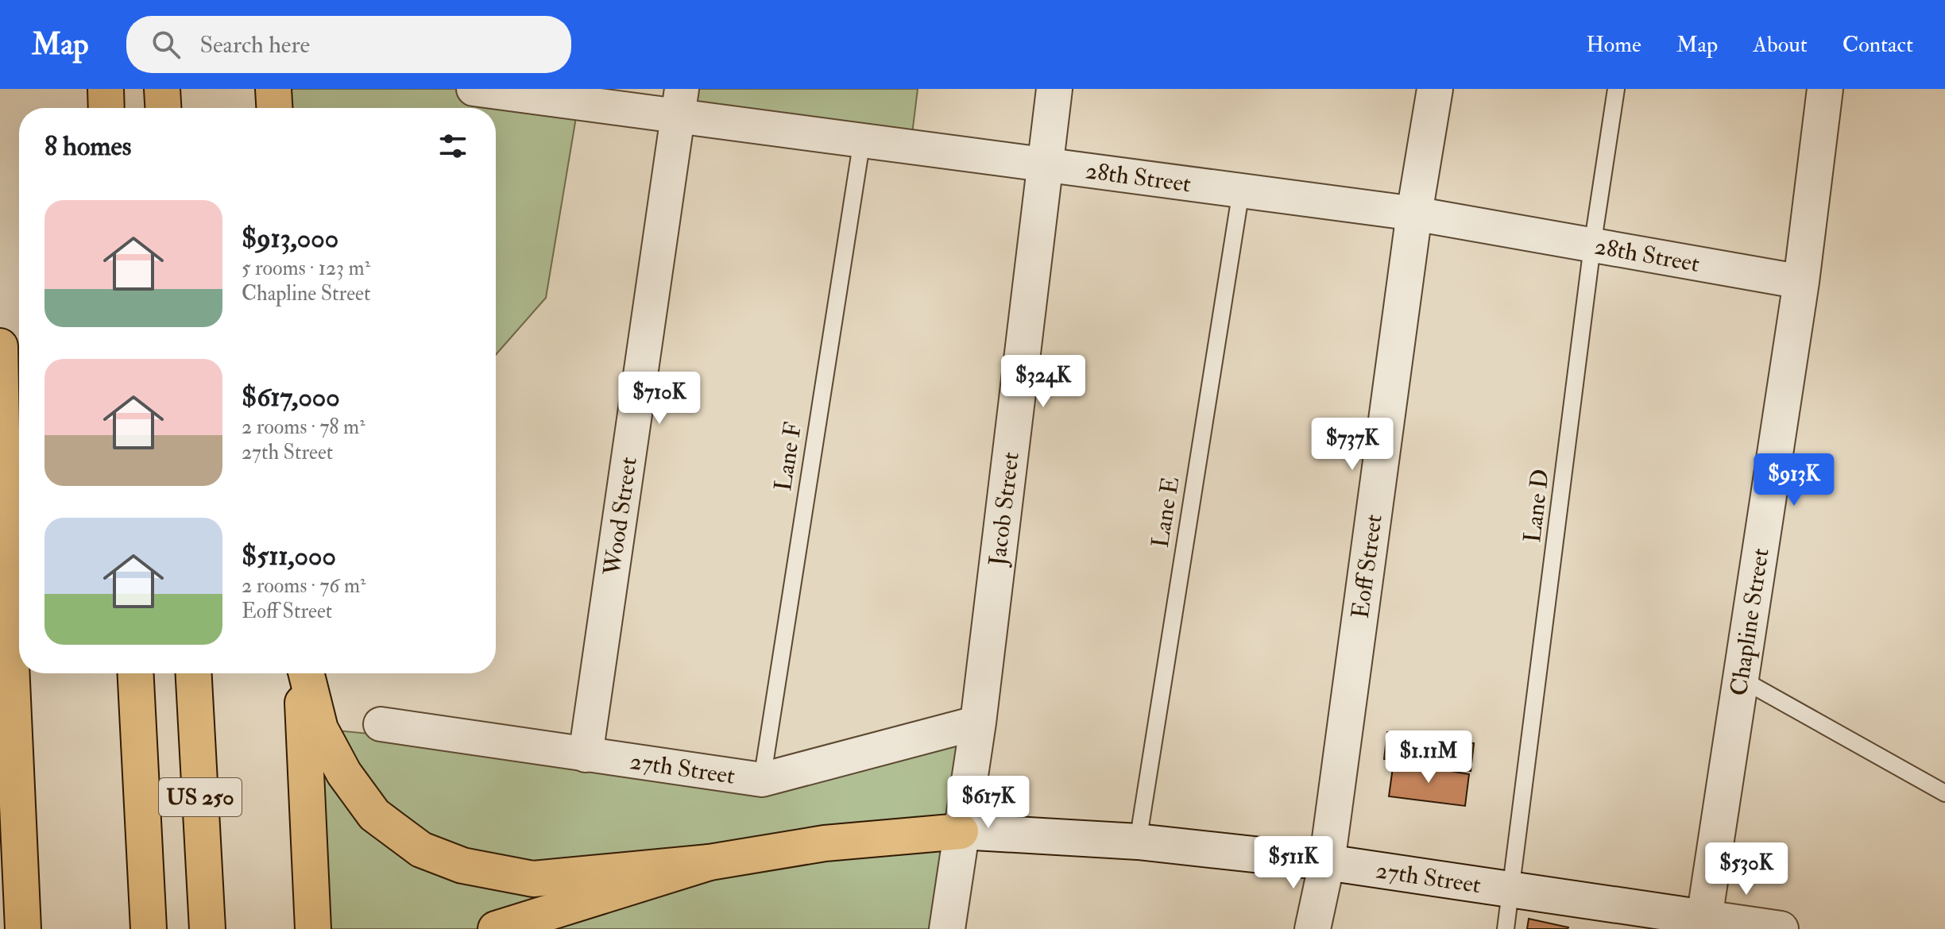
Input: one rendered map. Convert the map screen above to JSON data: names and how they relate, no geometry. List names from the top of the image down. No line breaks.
{"streets":{"highway":["US 250"],"street":["28th Street","Jacob Street","Wood Street","Eoff Street","Chapline Street","27th Street"],"lane":["Lane F","Lane D","Lane E"]},"crossings":[["28th Street","Lane F"],["28th Street","Lane D"],["28th Street","Jacob Street"],["28th Street","Lane E"],["28th Street","Wood Street"],["28th Street","Eoff Street"],["28th Street","Chapline Street"],["Lane F","27th Street"],["Lane D","27th Street"],["Jacob Street","27th Street"],["Lane E","27th Street"],["Wood Street","27th Street"],["Eoff Street","27th Street"],["Chapline Street","27th Street"]],"page":{"header":"Map","search":"Search here","nav":["Home","Map","About","Contact"],"heading":"8 homes","list":[{"name":"$913,000","note":"5 rooms · 123 m² · Chapline Street"},{"name":"$617,000","note":"2 rooms · 78 m² · 27th Street"},{"name":"$511,000","note":"2 rooms · 76 m² · Eoff Street"}],"price":["$324K","$710K","$737K","$913K","$1.11M","$617K","$511K","$530K"]}}
